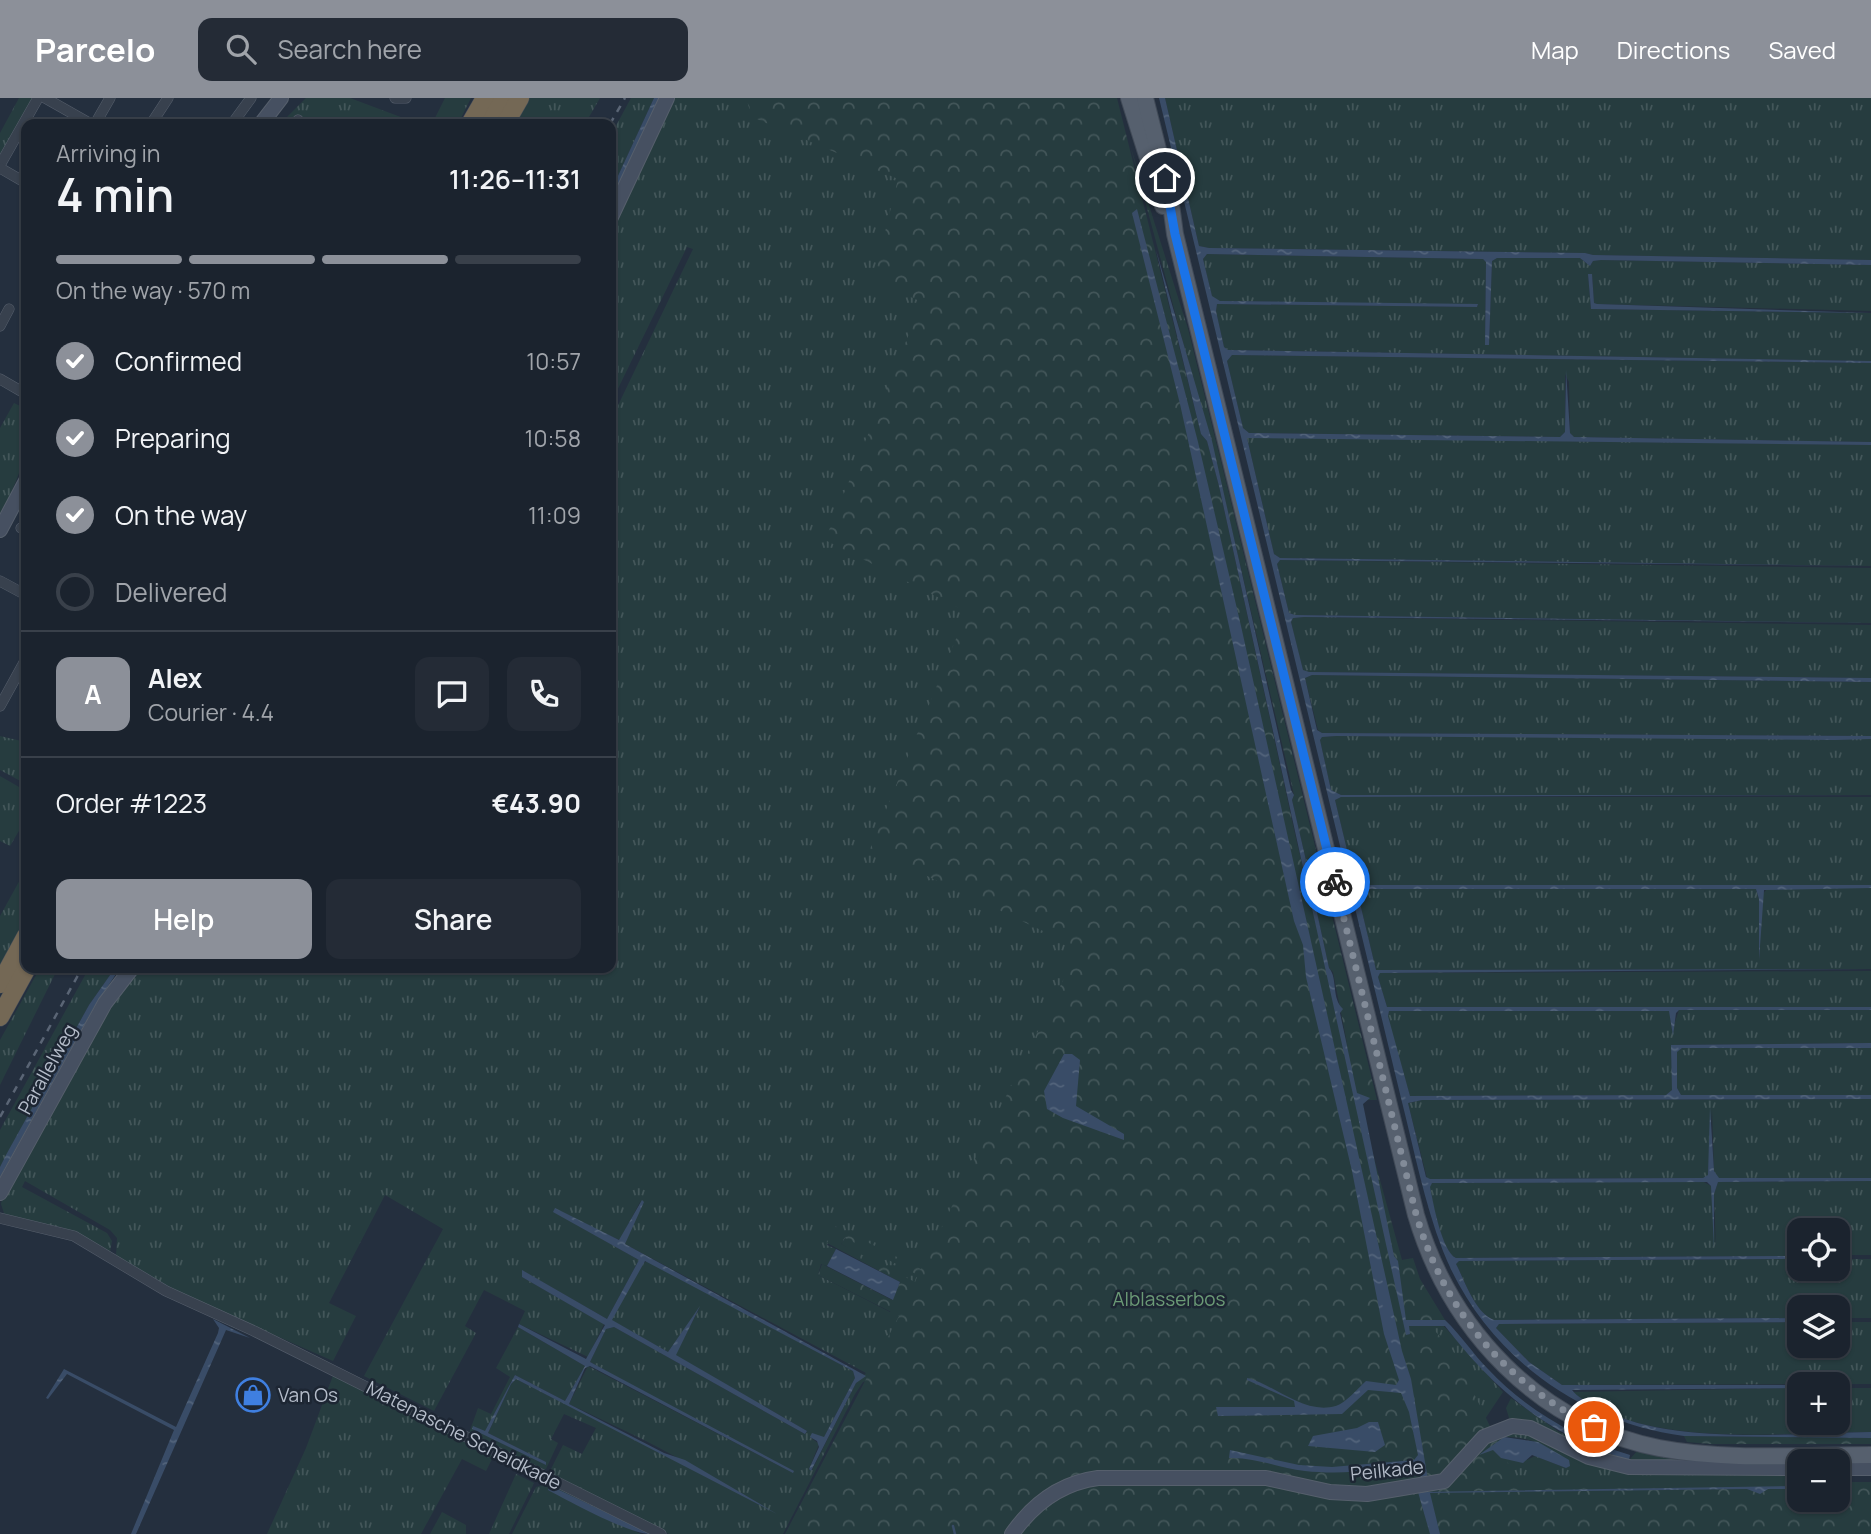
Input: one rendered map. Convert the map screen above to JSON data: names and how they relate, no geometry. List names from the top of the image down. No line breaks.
{"streets":{"street":["Parallelweg","Matenasche Scheidkade","Peilkade"]},"parks":["Alblasserbos"],"places":{"shop":["Van Os"]},"page":{"header":"Parcelo","search":"Search here","nav":["Map","Directions","Saved"],"heading":["4 min","Arriving in","11:26–11:31"],"panel":["Alex","Courier · 4.4","Order #1223","€43.90"],"bar":"On the way · 570 m","list":[["Confirmed","10:57"],["Preparing","10:58"],["On the way","11:09"],"Delivered"],"round":"A","buttons":["Help","Share"],"map_buttons":["+","−"]}}
